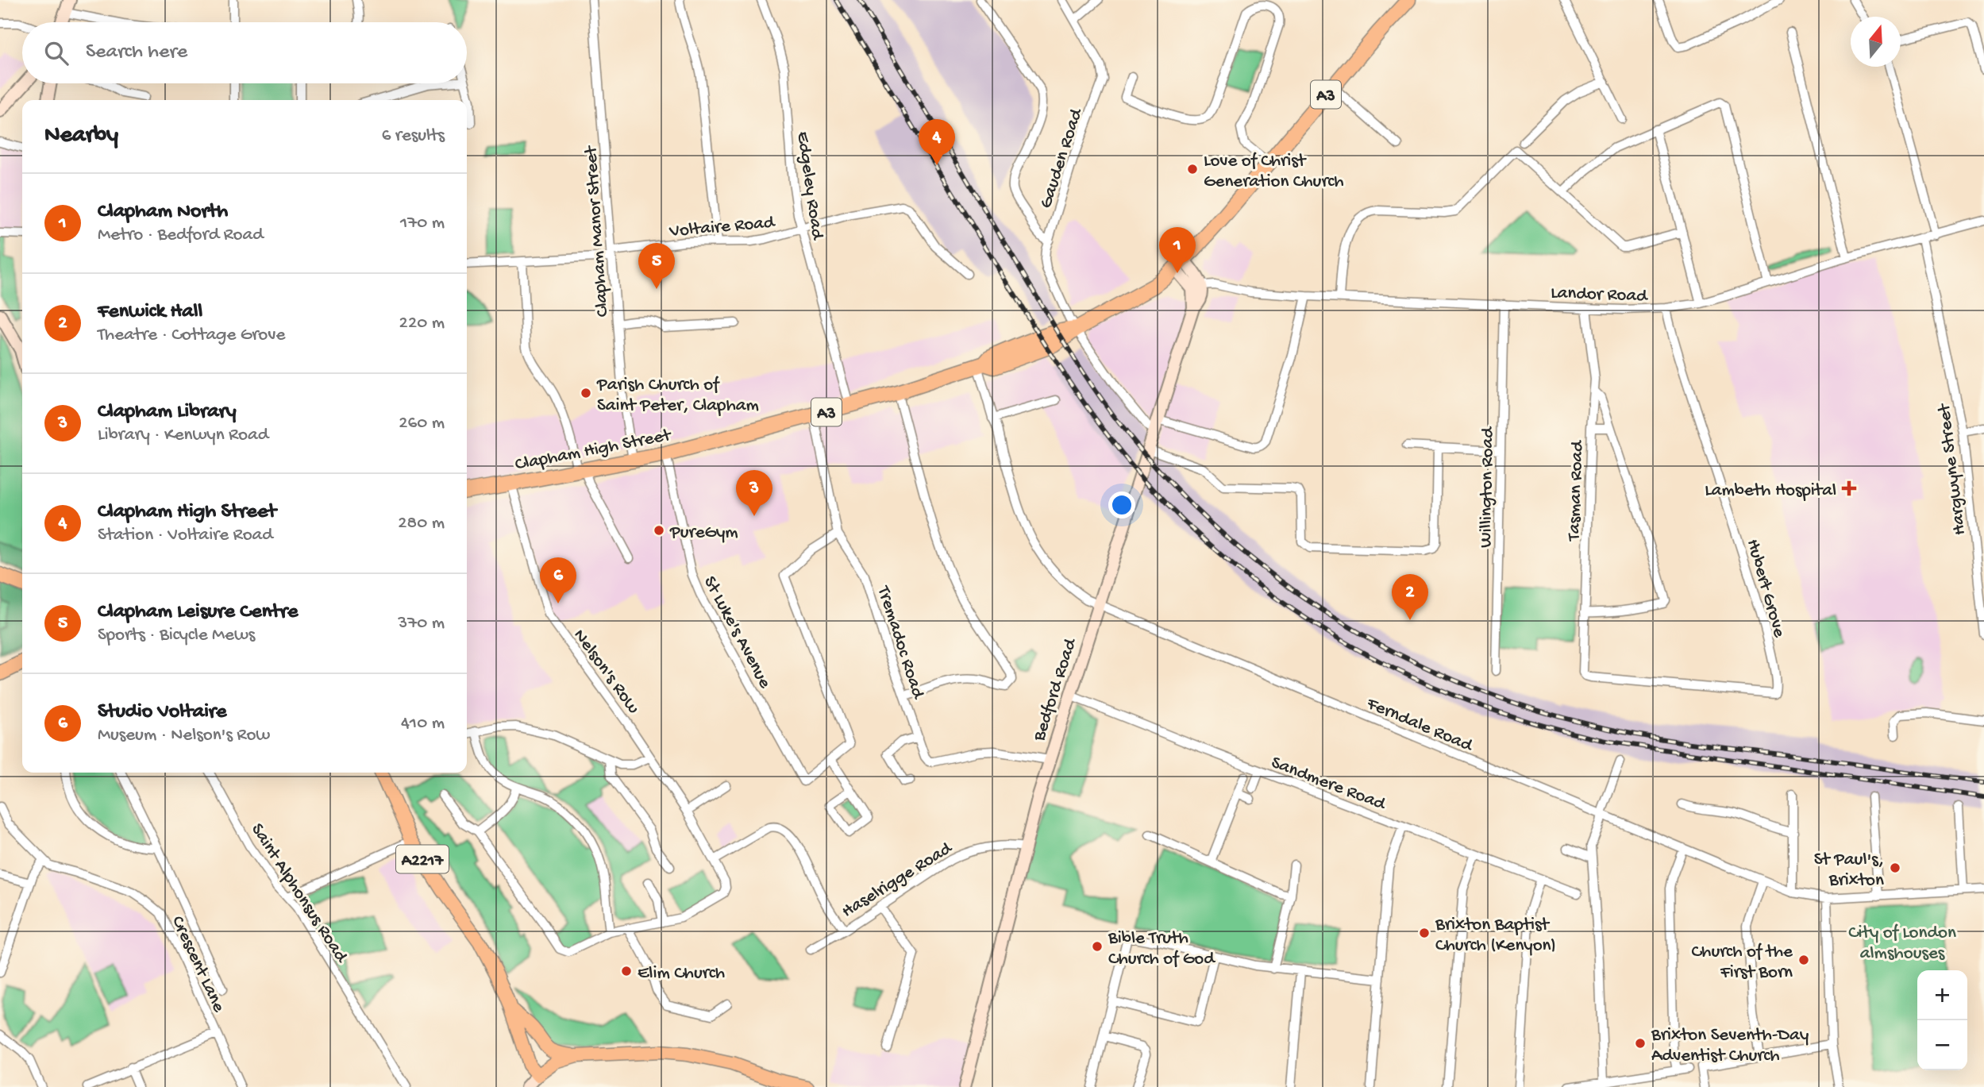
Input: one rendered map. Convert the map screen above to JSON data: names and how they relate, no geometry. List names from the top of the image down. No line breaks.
{"streets":{"highway":["A3","Clapham High Street"],"main road":["Bedford Road","A2217"],"street":["Gauden Road","Edgeley Road","Voltaire Road","Clapham Manor Street","Landor Road","Hargwyne Street","Willington Road","Tasman Road","Hubert Grove","St Luke's Avenue","Tremadoc Road","Nelson's Row","Ferndale Road","Sandmere Road","Haselrigge Road","Saint Alphonsus Road","Crescent Lane"]},"crossings":[["A3","Clapham High Street"],["Gauden Road","Clapham High Street"],["Gauden Road","Bedford Road"],["Edgeley Road","Voltaire Road"],["Edgeley Road","Clapham High Street"],["Voltaire Road","Clapham Manor Street"],["Clapham Manor Street","Clapham High Street"],["Landor Road","Hargwyne Street"],["Landor Road","Willington Road"],["Landor Road","Tasman Road"],["Landor Road","Hubert Grove"],["Landor Road","Bedford Road"],["Clapham High Street","St Luke's Avenue"],["Clapham High Street","Tremadoc Road"],["Clapham High Street","Nelson's Row"],["Clapham High Street","Ferndale Road"],["Tasman Road","Hubert Grove"],["Tremadoc Road","Bedford Road"],["Nelson's Row","Haselrigge Road"],["Bedford Road","Ferndale Road"],["Bedford Road","Sandmere Road"],["Bedford Road","Haselrigge Road"]],"parks":["City of London almshouses"],"places":{"other":["Love of Christ Generation Church","Parish Church of Saint Peter, Clapham","PureGym","St Paul's, Brixton","Brixton Baptist Church (Kenyon)","Bible Truth Church of God","Church of the First Born","Elim Church","Brixton Seventh-Day Adventist Church"],"health":["Lambeth Hospital"]},"north":"top","page":{"search":"Search here","heading":["Nearby","6 results"],"pins":["4","1","5","3","6","2"],"list":[{"mark":"1","name":"Clapham North","note":"Metro · Bedford Road","value":"170 m"},{"mark":"2","name":"Fenwick Hall","note":"Theatre · Cottage Grove","value":"220 m"},{"mark":"3","name":"Clapham Library","note":"Library · Kenwyn Road","value":"260 m"},{"mark":"4","name":"Clapham High Street","note":"Station · Voltaire Road","value":"280 m"},{"mark":"5","name":"Clapham Leisure Centre","note":"Sports · Bicycle Mews","value":"370 m"},{"mark":"6","name":"Studio Voltaire","note":"Museum · Nelson's Row","value":"410 m"}],"map_buttons":["+","−"]}}
